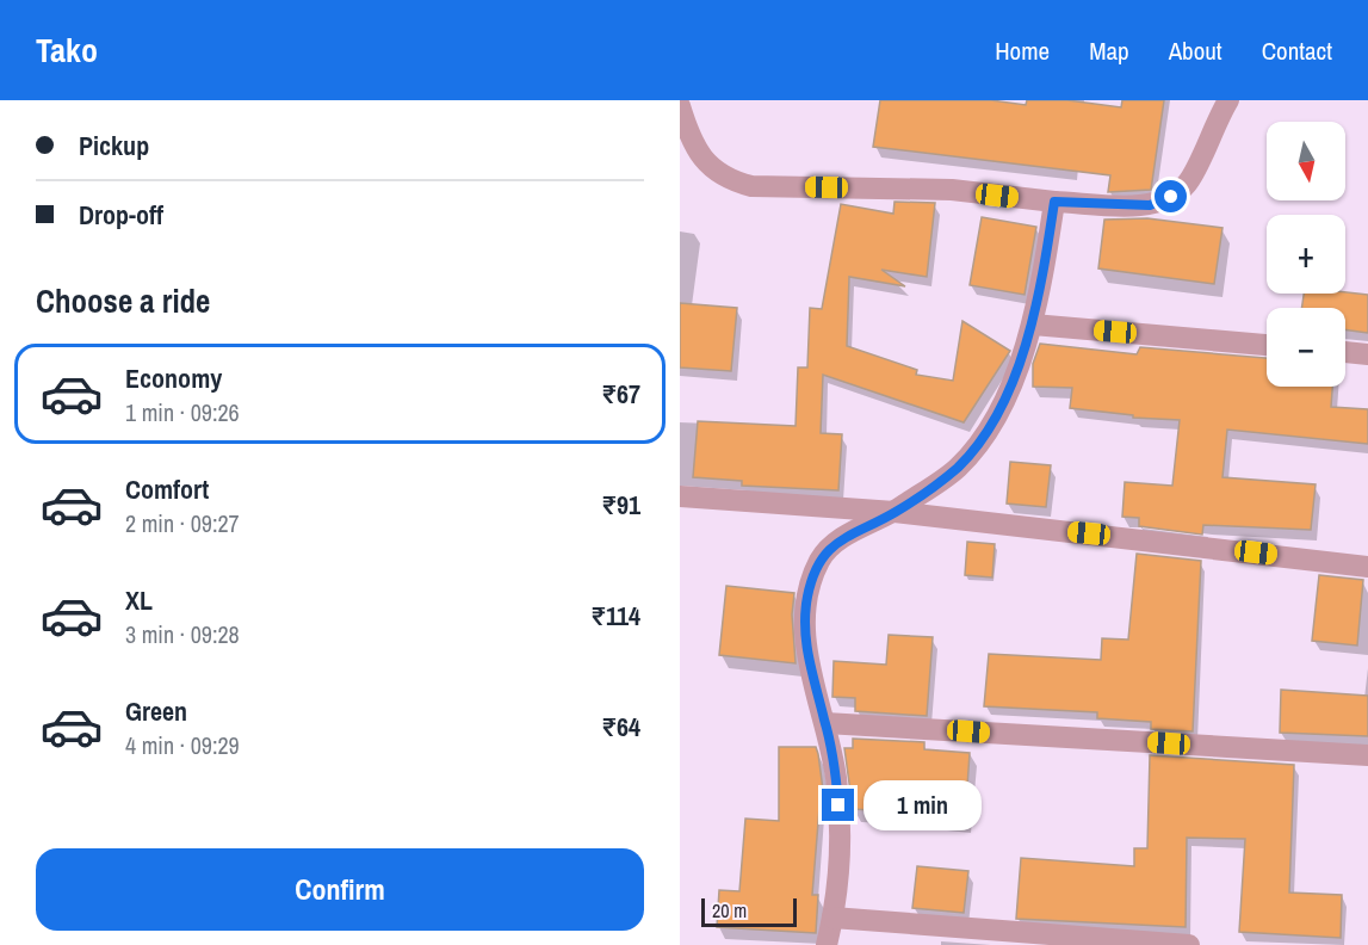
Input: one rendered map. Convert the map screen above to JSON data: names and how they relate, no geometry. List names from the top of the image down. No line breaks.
{"scale_bar":"20 m","north":"bottom","page":{"header":"Tako","nav":["Home","Map","About","Contact"],"banner":["Pickup","Drop-off"],"map_buttons":["+","−"],"heading":"Choose a ride","list":[{"name":"Economy","note":"1 min · 09:26","value":"₹67"},{"name":"Comfort","note":"2 min · 09:27","value":"₹91"},{"name":"XL","note":"3 min · 09:28","value":"₹114"},{"name":"Green","note":"4 min · 09:29","value":"₹64"}],"bubble":"1 min","buttons":"Confirm","scale":"20 m"}}
